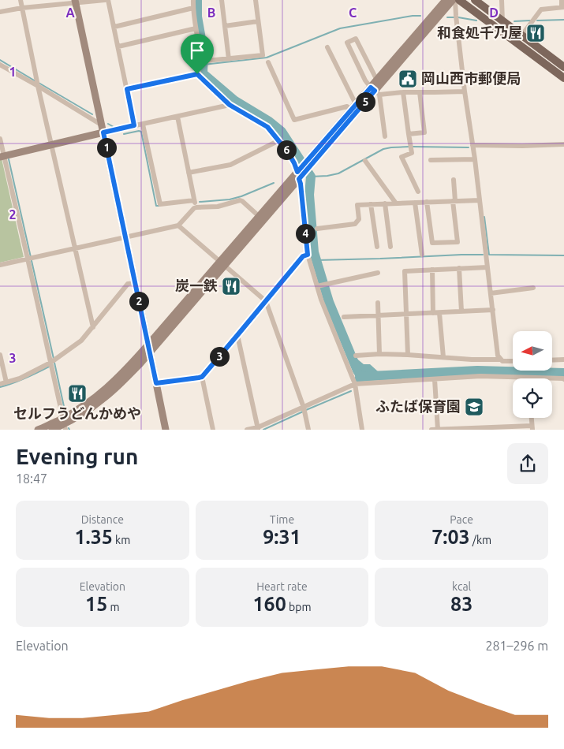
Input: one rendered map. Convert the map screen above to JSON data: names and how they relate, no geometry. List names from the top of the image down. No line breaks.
{"places":{"restaurant":["和食処千乃屋","炭一鉄","セルフうどんかめや"],"public building":["岡山西市郵便局"],"school or university":["ふたば保育園"]},"north":"left","page":{"pins":["5","1","6","4","2","3"],"heading":["Evening run","18:47"],"stats":[["Distance","1.35 km"],["Time","9:31"],["Pace","7:03 /km"],["Elevation","15 m"],["Heart rate","160 bpm"],["kcal","83"]],"chart":["Elevation","281–296 m"]},"grid":{"columns":["A","B","C","D"],"rows":["1","2","3"]}}
